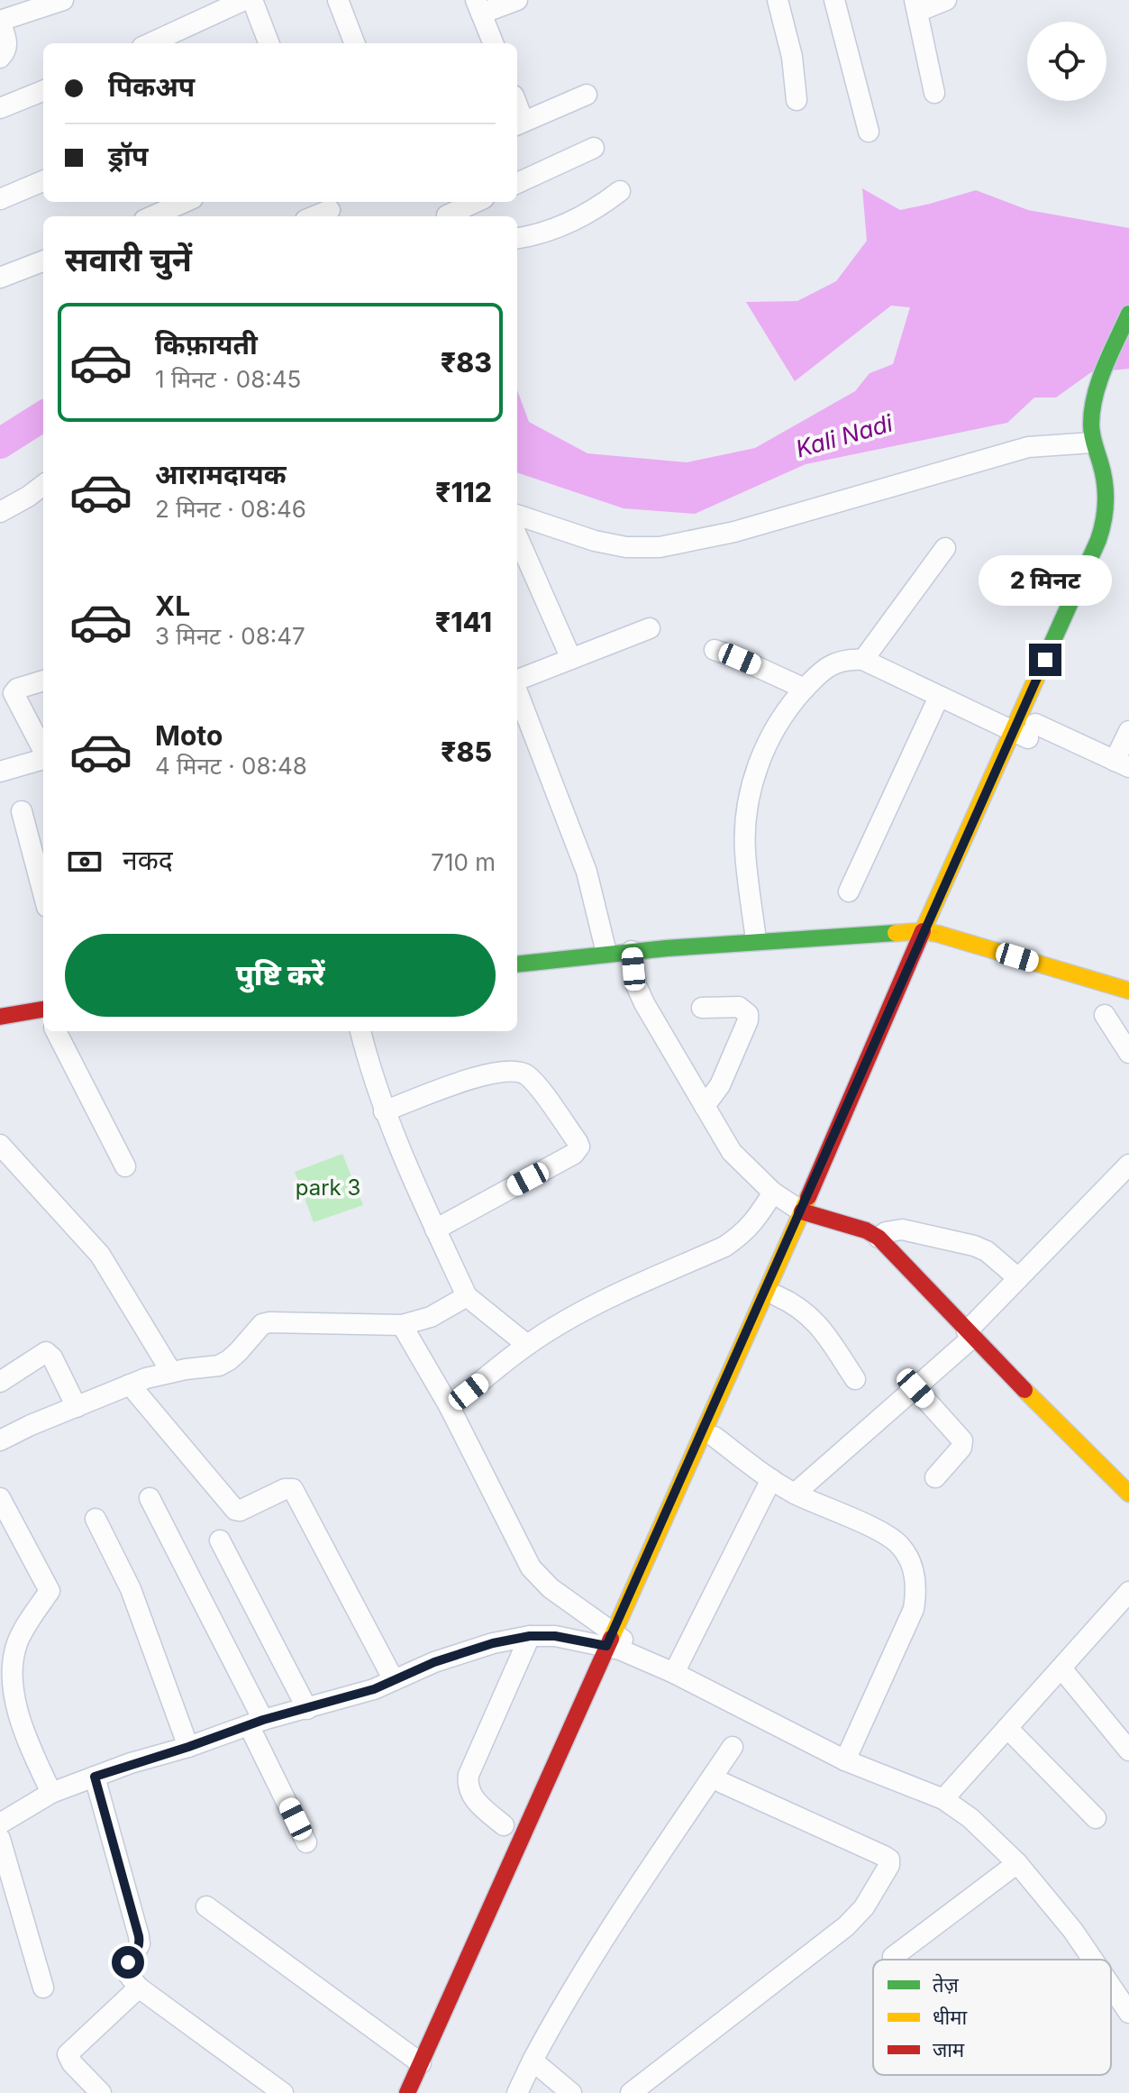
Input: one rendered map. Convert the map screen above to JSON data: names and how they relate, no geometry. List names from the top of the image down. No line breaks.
{"water":["Kali Nadi"],"parks":["park 3"],"legend":["तेज़","धीमा","जाम"],"page":{"banner":["पिकअप","ड्रॉप"],"heading":"सवारी चुनें","list":[{"name":"किफ़ायती","note":"1 मिनट · 08:45","value":"₹83"},{"name":"आरामदायक","note":"2 मिनट · 08:46","value":"₹112"},{"name":"XL","note":"3 मिनट · 08:47","value":"₹141"},{"name":"Moto","note":"4 मिनट · 08:48","value":"₹85"}],"bubble":"2 मिनट","pay":["नकद","710 m"],"buttons":"पुष्टि करें"}}
